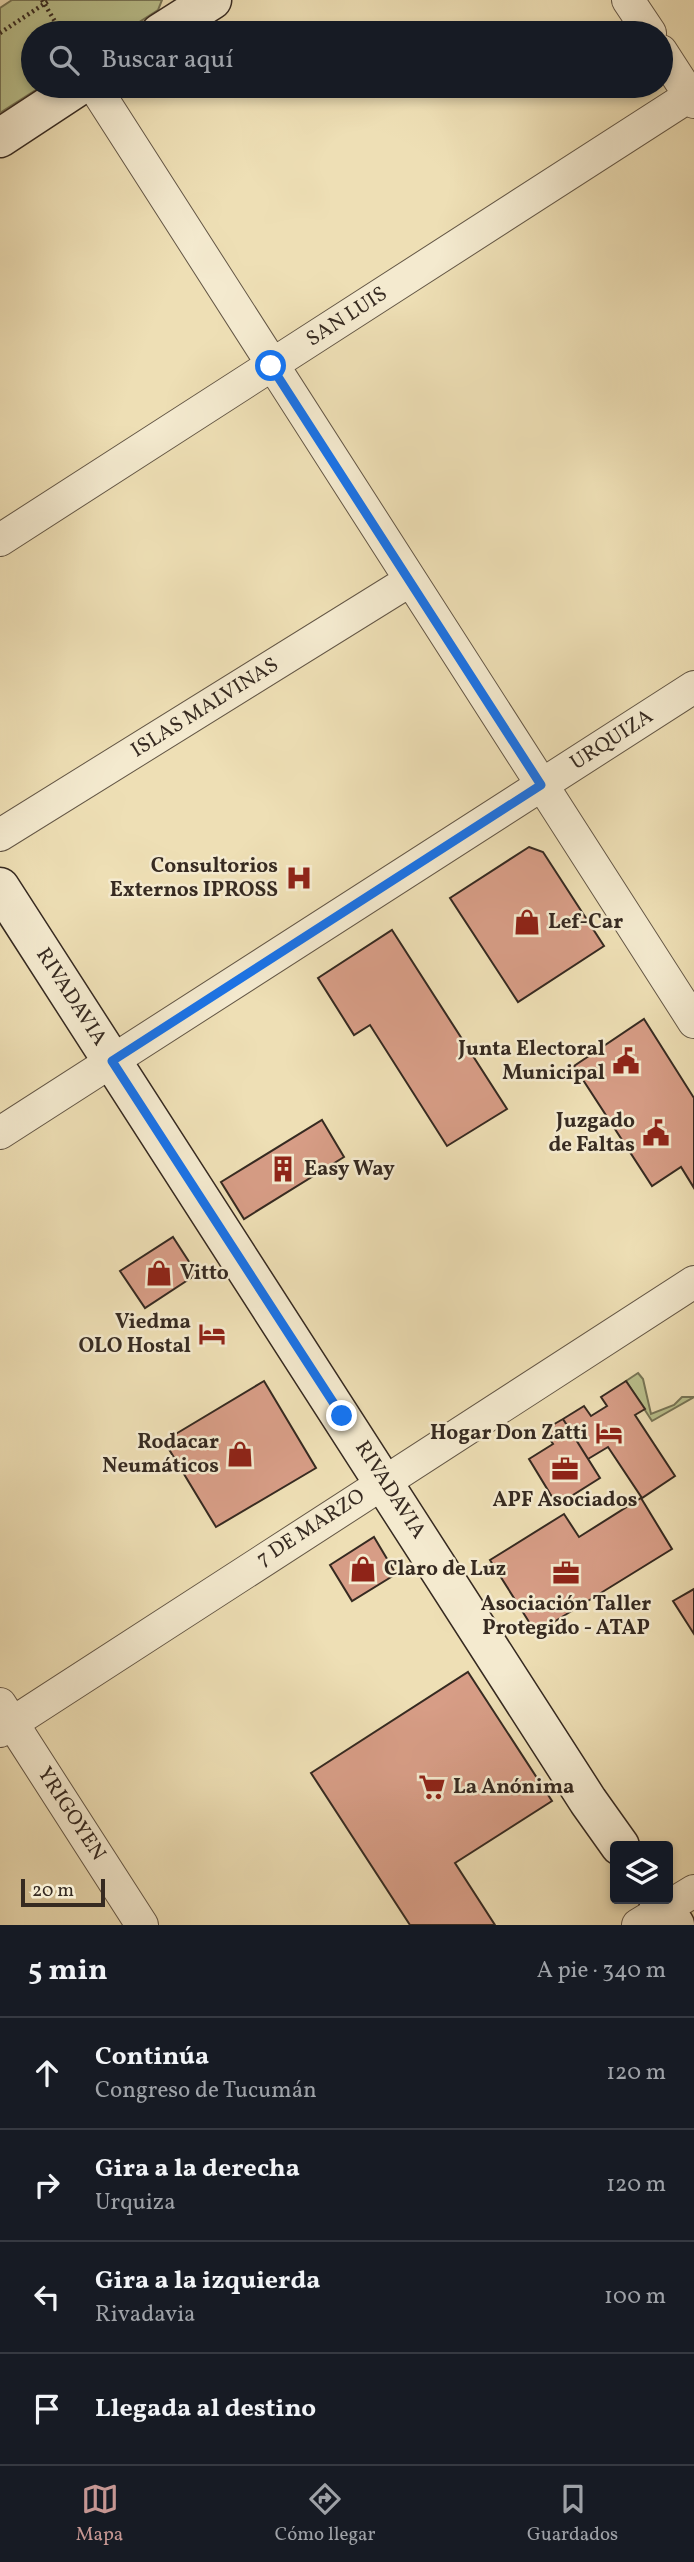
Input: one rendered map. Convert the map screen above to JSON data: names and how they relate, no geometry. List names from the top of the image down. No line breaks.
{"streets":{"main road":["RIVADAVIA"],"street":["SAN LUIS","ISLAS MALVINAS","URQUIZA","7 DE MARZO","YRIGOYEN"]},"crossings":[["URQUIZA","RIVADAVIA"],["RIVADAVIA","7 DE MARZO"],["7 DE MARZO","YRIGOYEN"]],"places":{"hospital":["Consultorios Externos IPROSS"],"shop":["Lef-Car","Vitto","Rodacar Neumáticos","Claro de Luz"],"public building":["Junta Electoral Municipal","Juzgado de Faltas"],"building":["Easy Way"],"hotel":["Viedma OLO Hostal","Hogar Don Zatti"],"office":["APF Asociados","Asociación Taller Protegido - ATAP"],"supermarket":["La Anónima"]},"scale_bar":"20 m","page":{"search":"Buscar aquí","scale":"20 m","heading":["5 min","A pie · 340 m"],"list":[["Continúa","Congreso de Tucumán","120 m"],["Gira a la derecha","Urquiza","120 m"],["Gira a la izquierda","Rivadavia","100 m"],"Llegada al destino"],"nav":["Mapa","Cómo llegar","Guardados"]}}
